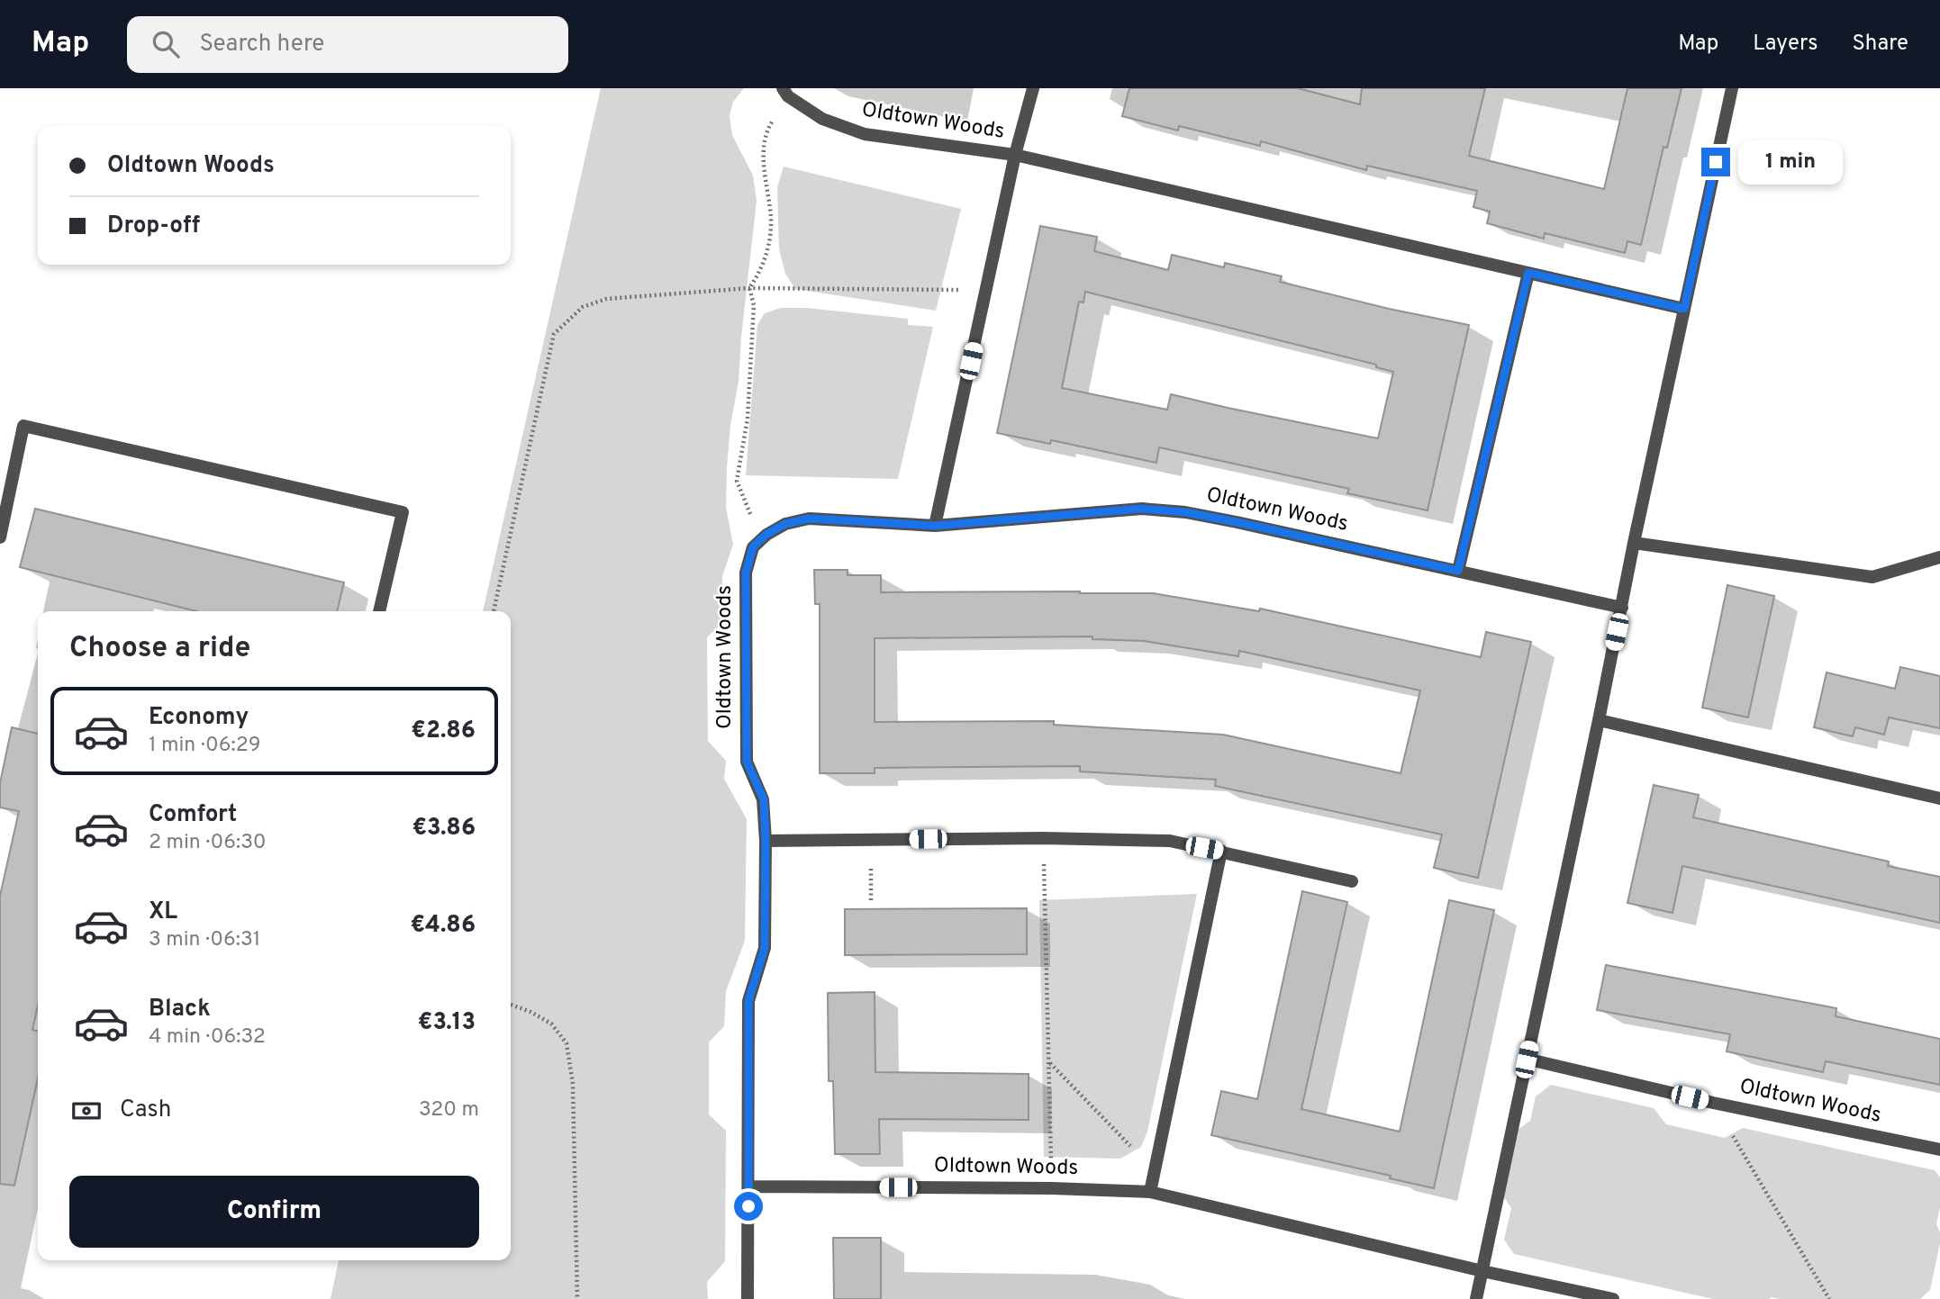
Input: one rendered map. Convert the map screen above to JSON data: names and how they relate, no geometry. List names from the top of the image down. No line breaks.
{"streets":{"street":["Oldtown Woods"]},"page":{"header":"Map","search":"Search here","nav":["Map","Layers","Share"],"banner":["Oldtown Woods","Drop-off"],"bubble":"1 min","heading":"Choose a ride","list":[{"name":"Economy","note":"1 min · 06:29","value":"€2.86"},{"name":"Comfort","note":"2 min · 06:30","value":"€3.86"},{"name":"XL","note":"3 min · 06:31","value":"€4.86"},{"name":"Black","note":"4 min · 06:32","value":"€3.13"}],"pay":["Cash","320 m"],"buttons":"Confirm"}}
